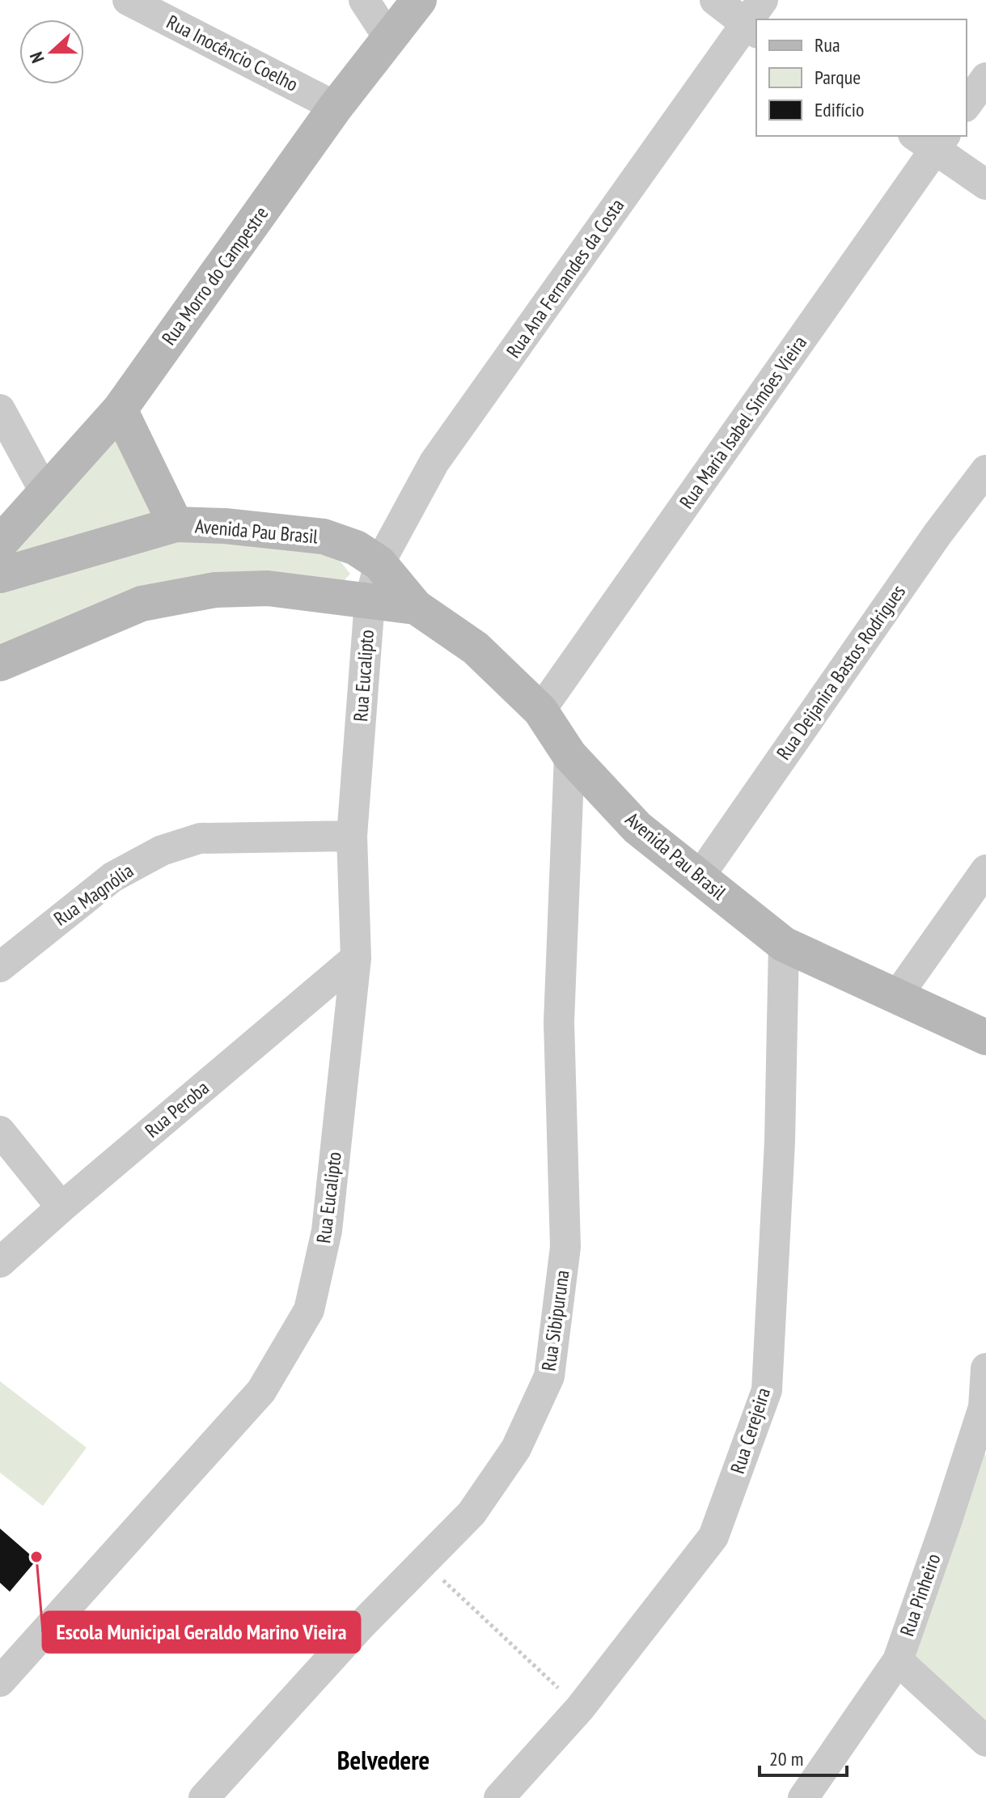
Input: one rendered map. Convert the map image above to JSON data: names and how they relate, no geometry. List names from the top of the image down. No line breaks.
{"streets":{"street":["Rua Inocêncio Coelho","Rua Morro do Campestre","Rua Ana Fernandes da Costa","Rua Maria Isabel Simões Vieira","Avenida Pau Brasil","Rua Deijanira Bastos Rodrigues","Rua Eucalipto","Rua Magnólia","Rua Peroba","Rua Sibipuruna","Rua Cerejeira","Rua Pinheiro"]},"crossings":[["Rua Inocêncio Coelho","Rua Morro do Campestre"],["Rua Ana Fernandes da Costa","Avenida Pau Brasil"],["Rua Ana Fernandes da Costa","Rua Eucalipto"],["Rua Maria Isabel Simões Vieira","Avenida Pau Brasil"],["Avenida Pau Brasil","Rua Deijanira Bastos Rodrigues"],["Avenida Pau Brasil","Rua Eucalipto"],["Avenida Pau Brasil","Rua Sibipuruna"],["Avenida Pau Brasil","Rua Cerejeira"],["Rua Eucalipto","Rua Magnólia"],["Rua Eucalipto","Rua Peroba"]],"districts":["Belvedere"],"places":["Escola Municipal Geraldo Marino Vieira"],"legend":["Rua","Parque","Edifício"],"scale_bar":"20 m","north":"left"}
